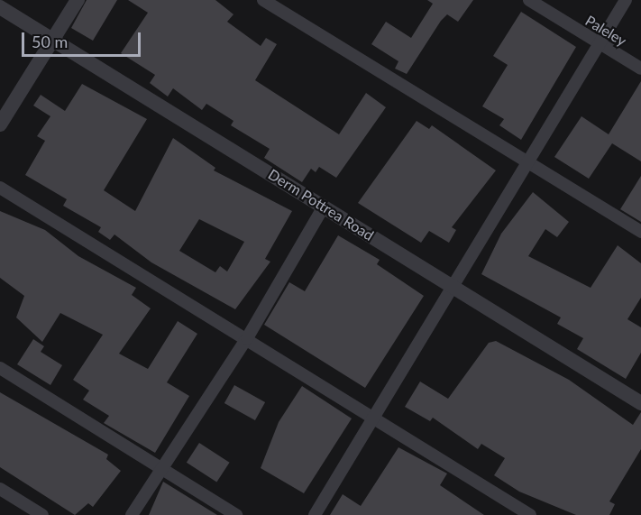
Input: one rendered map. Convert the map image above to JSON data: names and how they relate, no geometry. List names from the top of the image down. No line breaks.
{"streets":{"street":["Paleley","Derm Pottrea Road"]},"scale_bar":"50 m"}
